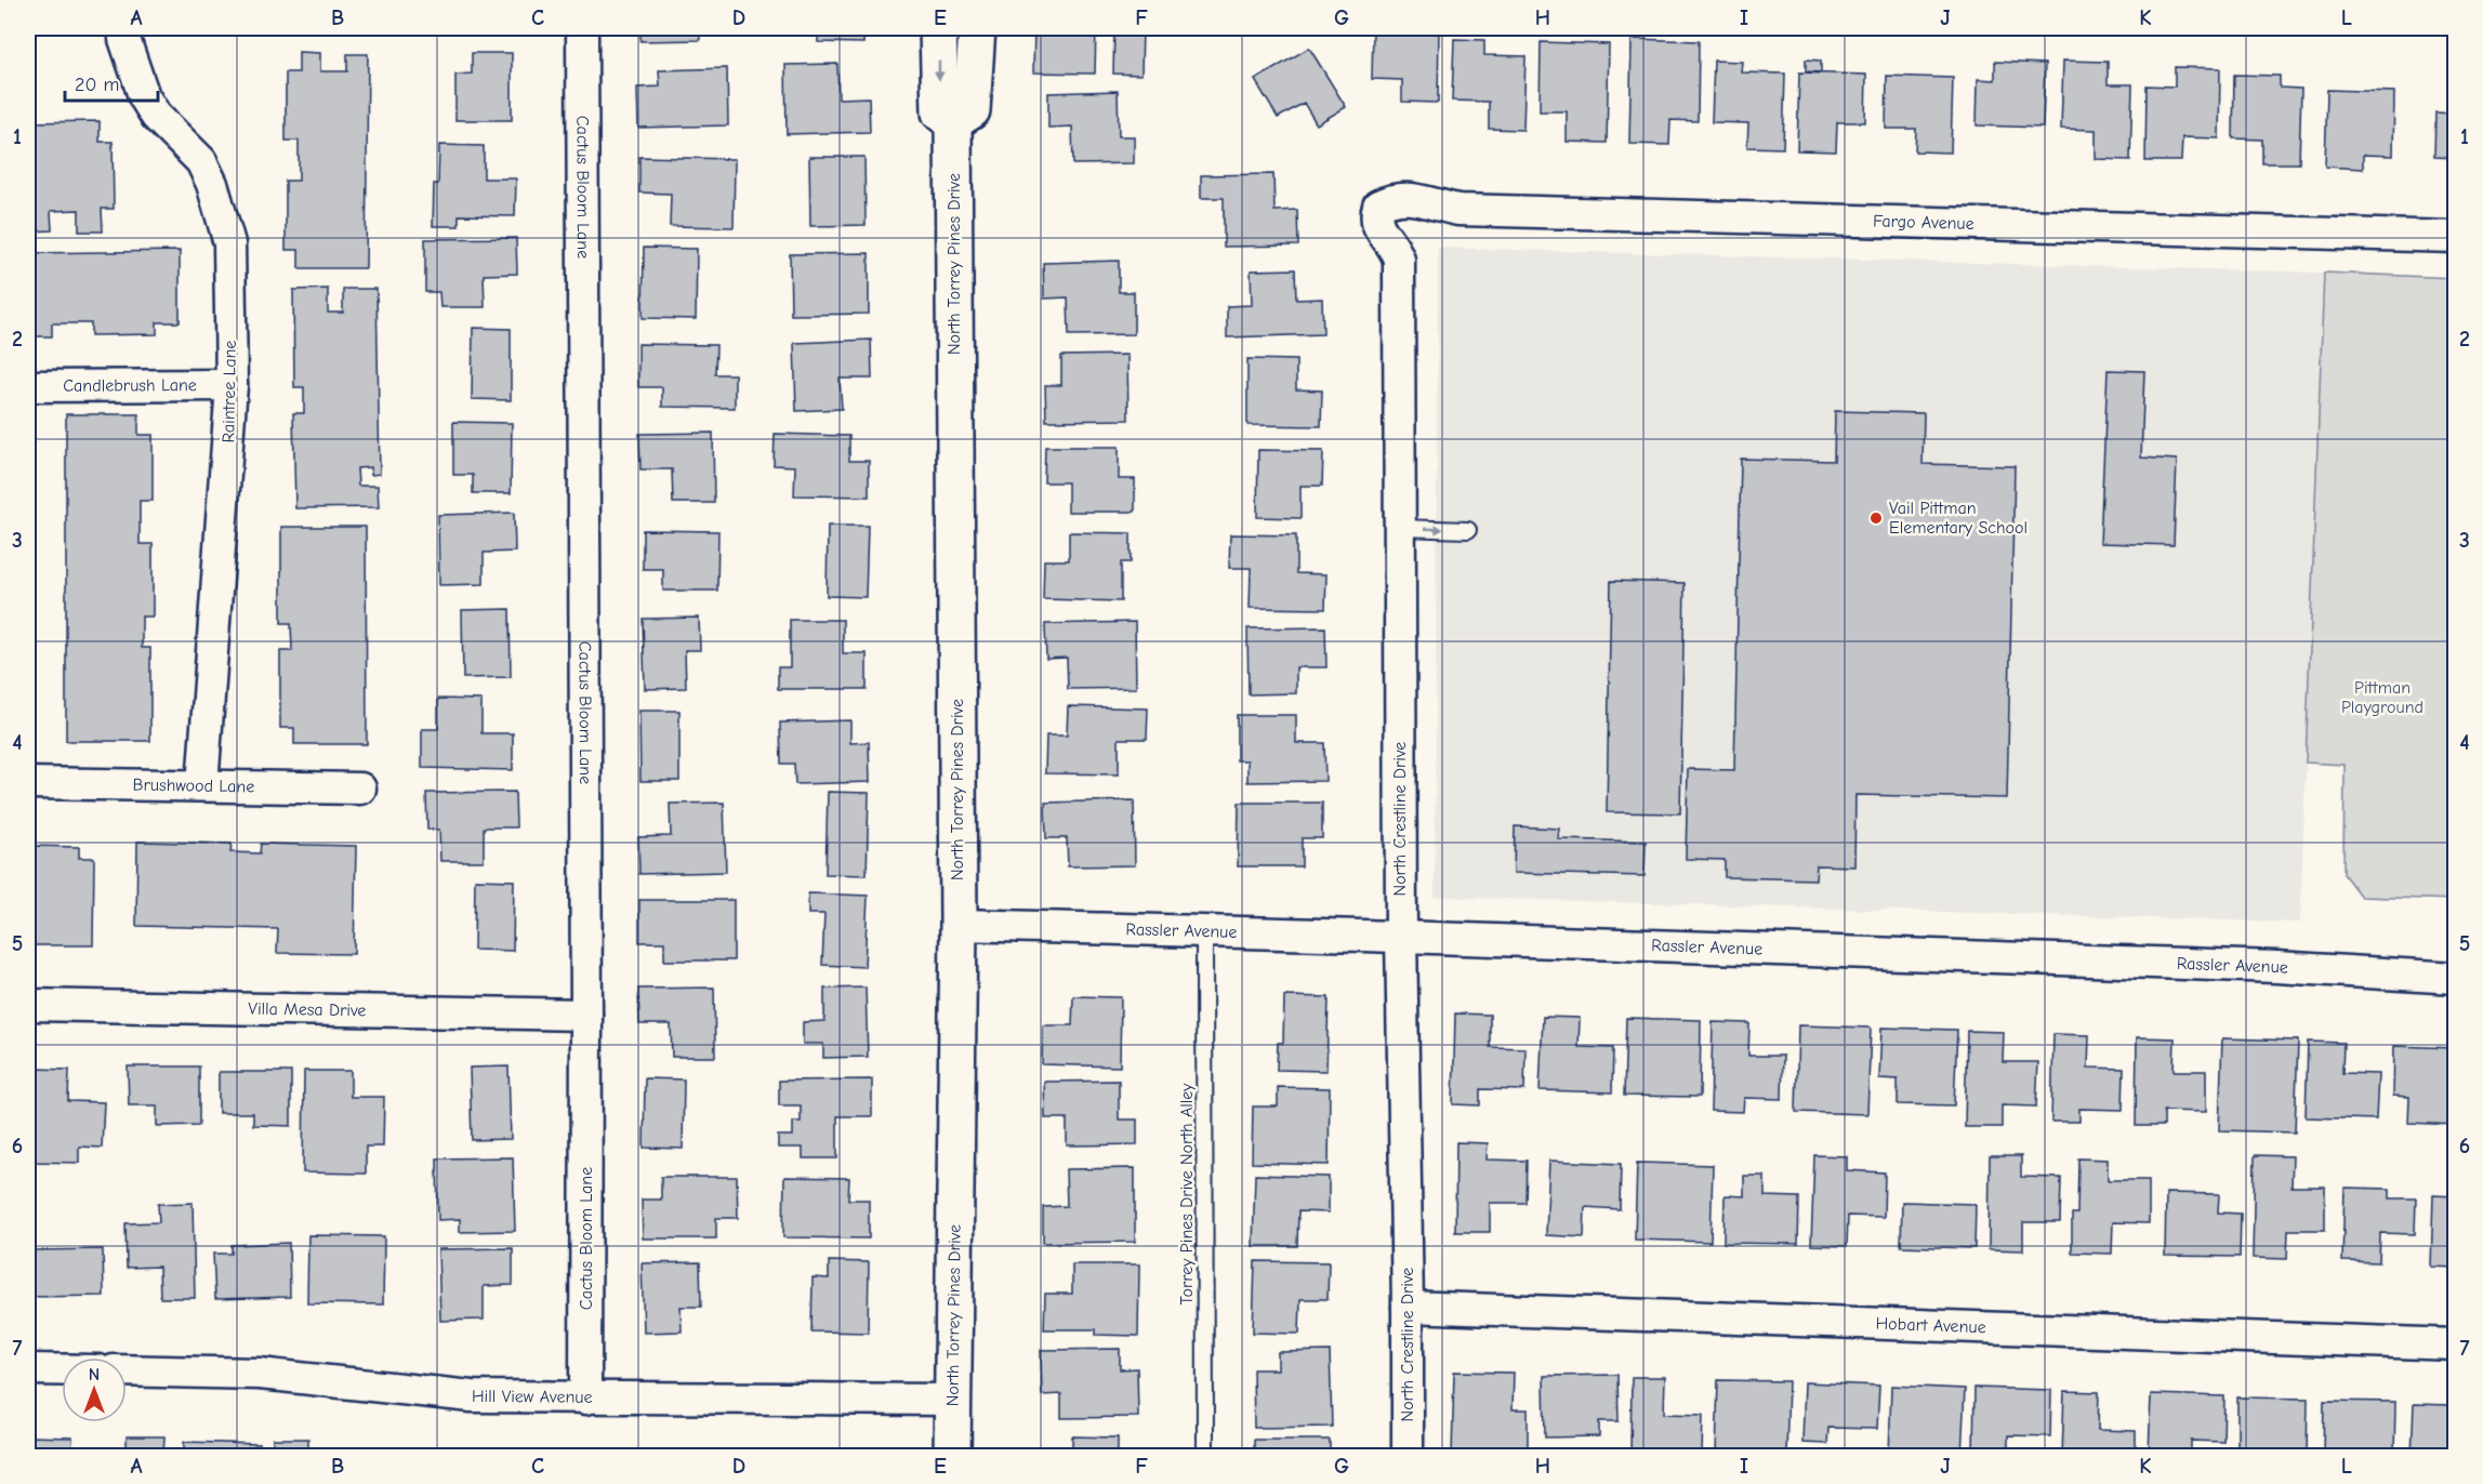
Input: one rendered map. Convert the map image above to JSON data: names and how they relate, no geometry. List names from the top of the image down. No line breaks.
{"streets":{"main road":["North Torrey Pines Drive"],"street":["Cactus Bloom Lane","Fargo Avenue","Candlebrush Lane","Raintree Lane","Brushwood Lane","North Crestline Drive","Rassler Avenue","Villa Mesa Drive","Hobart Avenue","Hill View Avenue"],"lane":["Torrey Pines Drive North Alley"]},"crossings":[["Cactus Bloom Lane","Villa Mesa Drive"],["Cactus Bloom Lane","Hill View Avenue"],["Fargo Avenue","North Crestline Drive"],["North Torrey Pines Drive","Rassler Avenue"],["North Torrey Pines Drive","Hill View Avenue"],["Candlebrush Lane","Raintree Lane"],["Raintree Lane","Brushwood Lane"],["North Crestline Drive","Rassler Avenue"],["North Crestline Drive","Hobart Avenue"],["Rassler Avenue","Torrey Pines Drive North Alley"]],"parks":["Pittman Playground"],"places":["Vail Pittman Elementary School"],"scale_bar":"20 m","north":"top","grid":{"columns":["A","B","C","D","E","F","G","H","I","J","K","L"],"rows":["1","2","3","4","5","6","7"]}}
